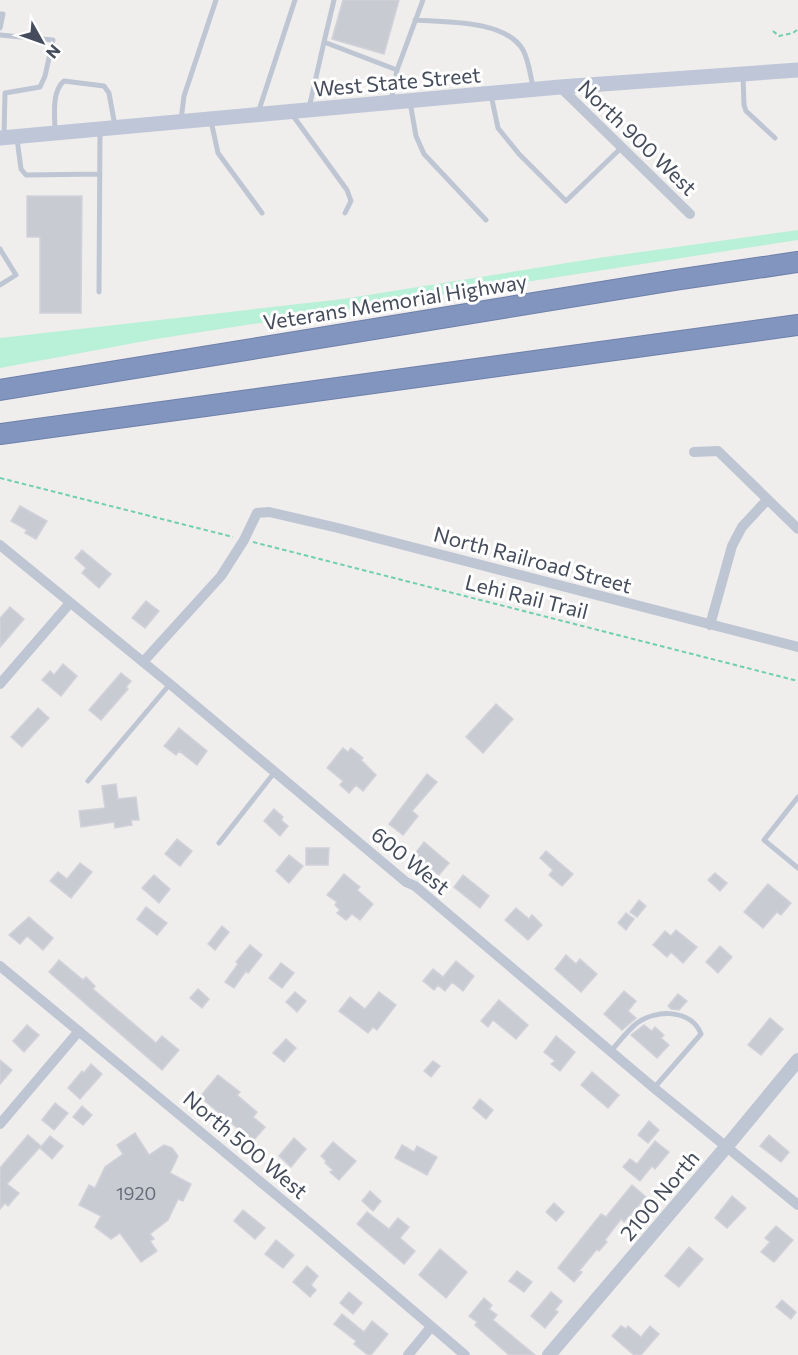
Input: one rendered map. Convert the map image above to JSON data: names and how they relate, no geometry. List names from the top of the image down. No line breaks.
{"streets":{"highway":["Veterans Memorial Highway"],"main road":["West State Street"],"street":["North 900 West","North Railroad Street","600 West","North 500 West","2100 North"],"path":["Lehi Rail Trail"]},"crossings":[["West State Street","North 900 West"],["North Railroad Street","600 West"],["600 West","2100 North"]],"house_numbers":["1920"],"north":"bottom right"}
